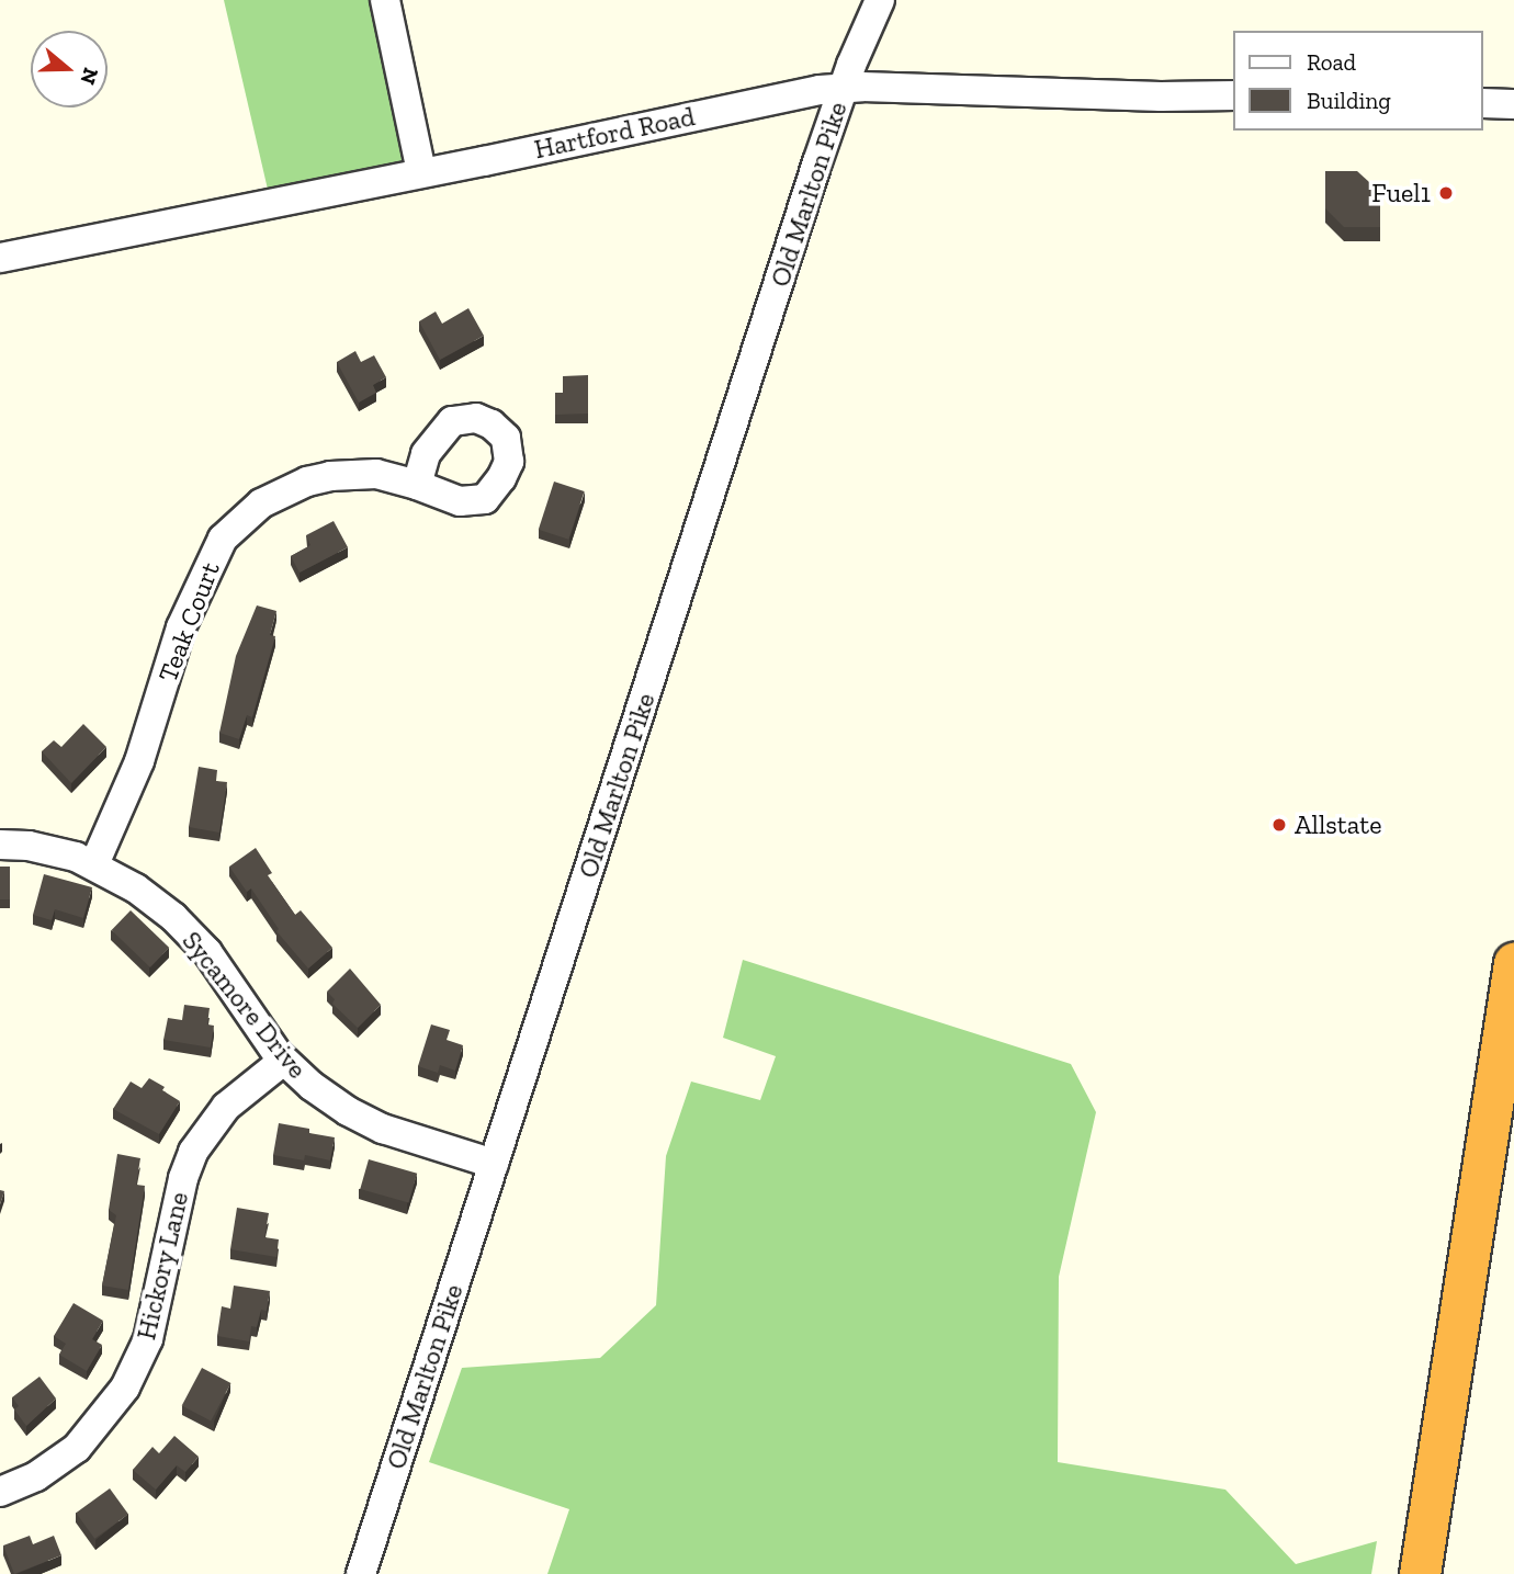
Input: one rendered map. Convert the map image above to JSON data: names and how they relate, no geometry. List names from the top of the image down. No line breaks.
{"streets":{"street":["Hartford Road","Old Marlton Pike","Teak Court","Sycamore Drive","Hickory Lane"]},"crossings":[["Hartford Road","Old Marlton Pike"],["Old Marlton Pike","Sycamore Drive"],["Teak Court","Sycamore Drive"],["Sycamore Drive","Hickory Lane"]],"places":["Fuel1","Allstate"],"legend":["Road","Building"],"north":"right"}
